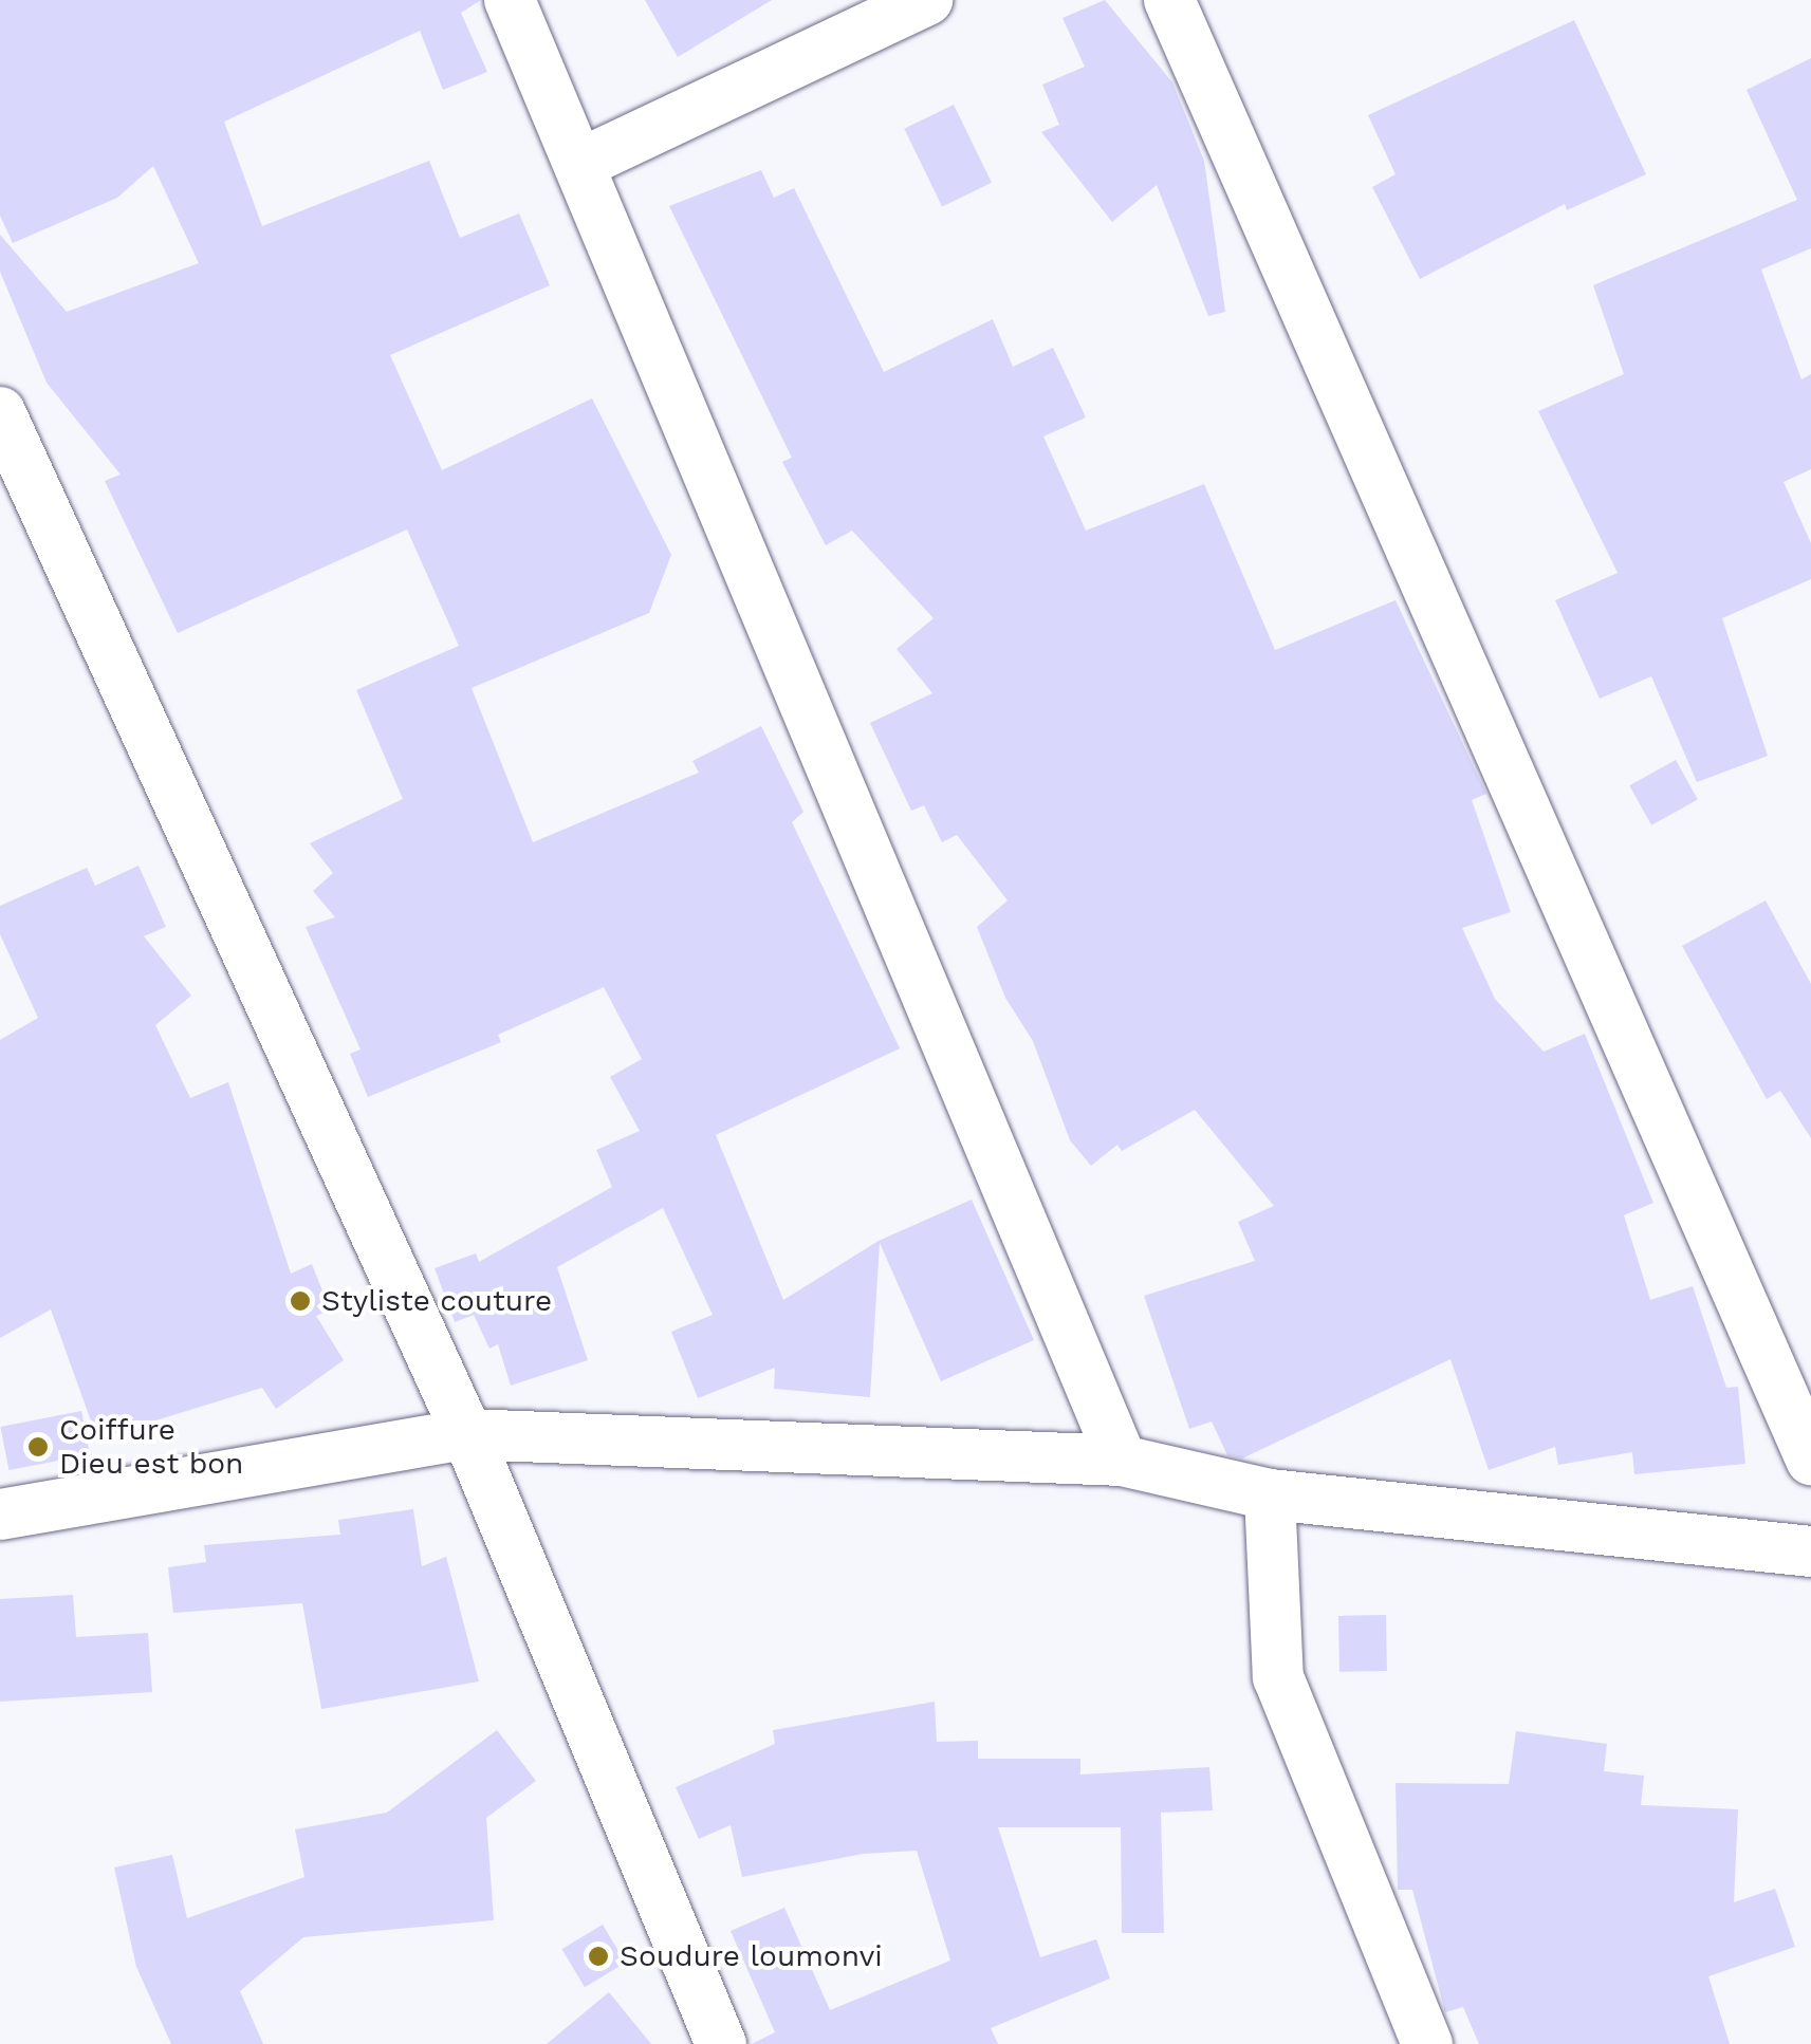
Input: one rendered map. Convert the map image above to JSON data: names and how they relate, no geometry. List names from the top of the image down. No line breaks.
{"places":["Styliste couture","Coiffure Dieu est bon","Soudure loumonvi"]}
